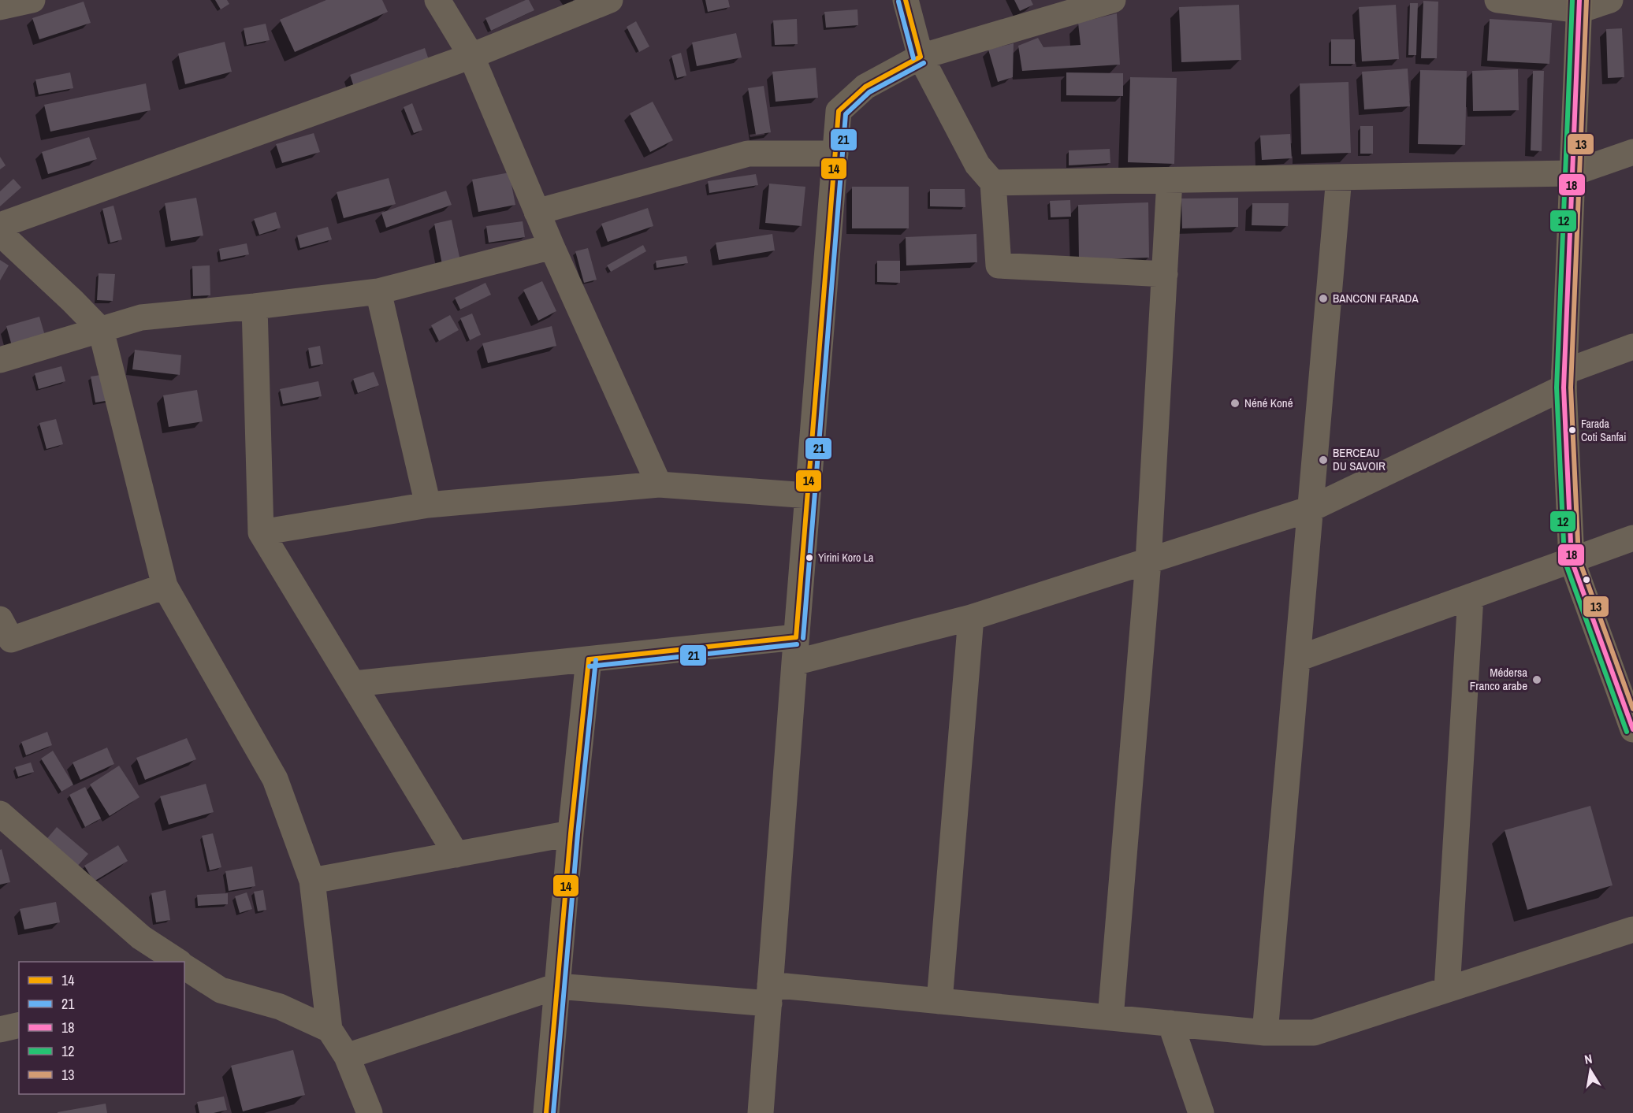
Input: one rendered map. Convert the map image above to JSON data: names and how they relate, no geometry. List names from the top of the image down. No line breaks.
{"places":["BANCONI FARADA","Néné Koné","Farada Coti Sanfai","BERCEAU DU SAVOIR","Yirini Koro La","Médersa Franco arabe"],"lines":["transit line 14","transit line 18","transit line 12","transit line 13","transit line 21"],"legend":["14","21","18","12","13"],"north":"top"}
